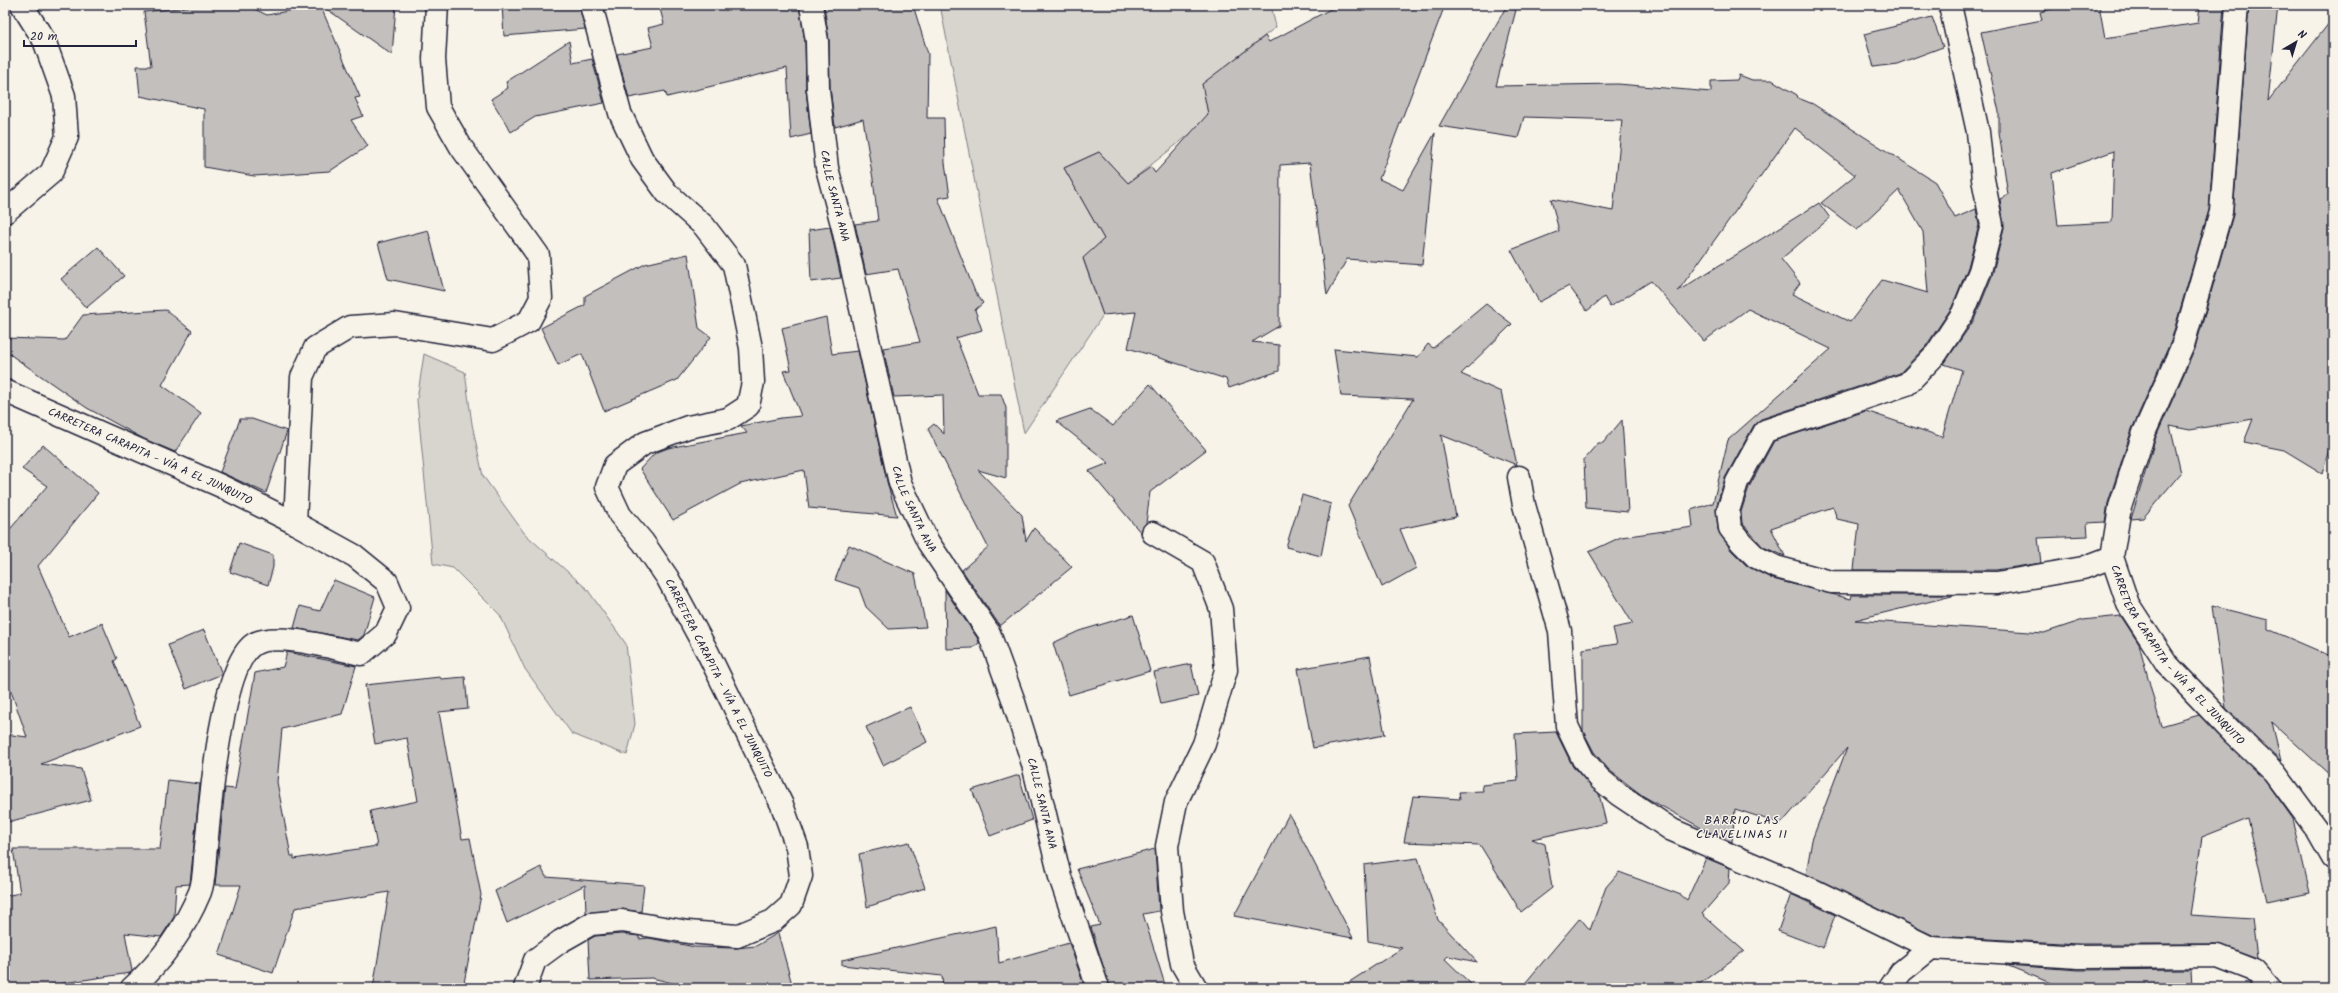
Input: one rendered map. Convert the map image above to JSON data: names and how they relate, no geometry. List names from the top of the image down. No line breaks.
{"streets":{"street":["CALLE SANTA ANA","CARRETERA CARAPITA - VÍA A EL JUNQUITO"]},"districts":["BARRIO LAS CLAVELINAS II"],"scale_bar":"20 m","north":"top right"}
